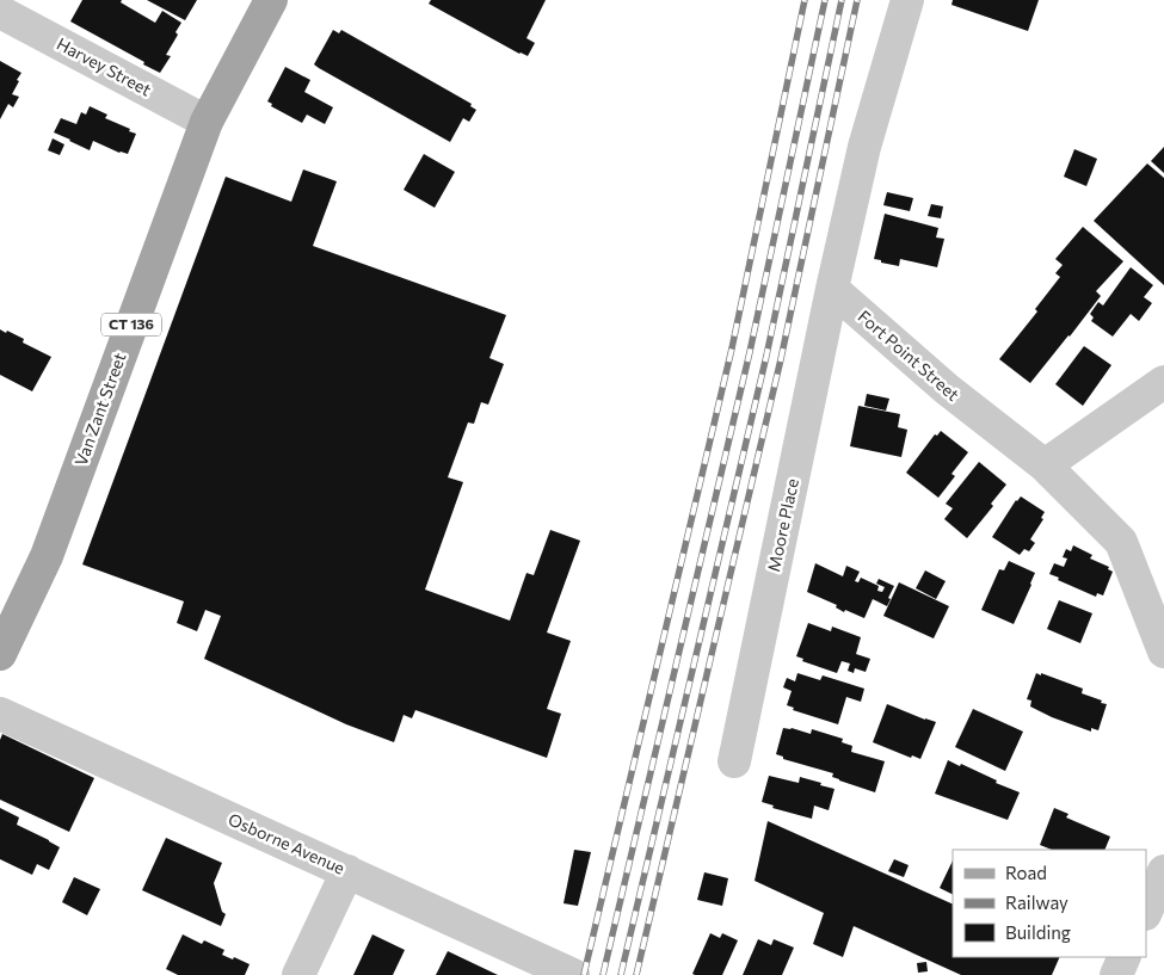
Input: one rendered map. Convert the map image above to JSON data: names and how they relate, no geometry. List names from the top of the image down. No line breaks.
{"streets":{"main road":["CT 136","Van Zant Street"],"street":["Harvey Street","Fort Point Street","Moore Place","Osborne Avenue"]},"crossings":[["Harvey Street","Van Zant Street"],["Fort Point Street","Moore Place"]],"legend":["Road","Railway","Building"]}
